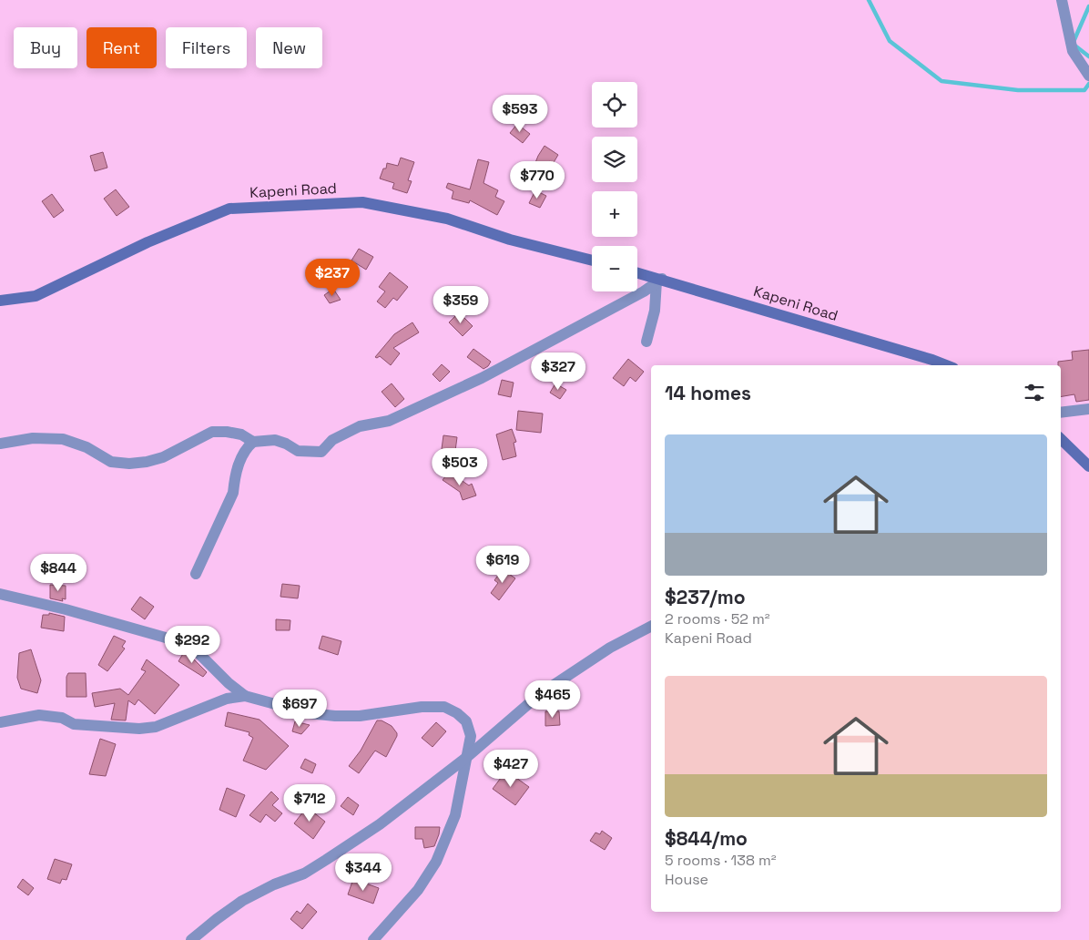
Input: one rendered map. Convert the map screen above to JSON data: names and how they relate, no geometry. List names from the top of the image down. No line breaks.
{"streets":{"main road":["Kapeni Road"]},"page":{"chip":["Buy","Rent","Filters","New"],"map_buttons":["+","−"],"price":["$593","$770","$237","$359","$327","$503","$619","$844","$292","$465","$697","$427","$712","$344"],"heading":"14 homes","list":[{"name":"$237/mo","note":"2 rooms · 52 m² · Kapeni Road"},{"name":"$844/mo","note":"5 rooms · 138 m² · House"}]}}
